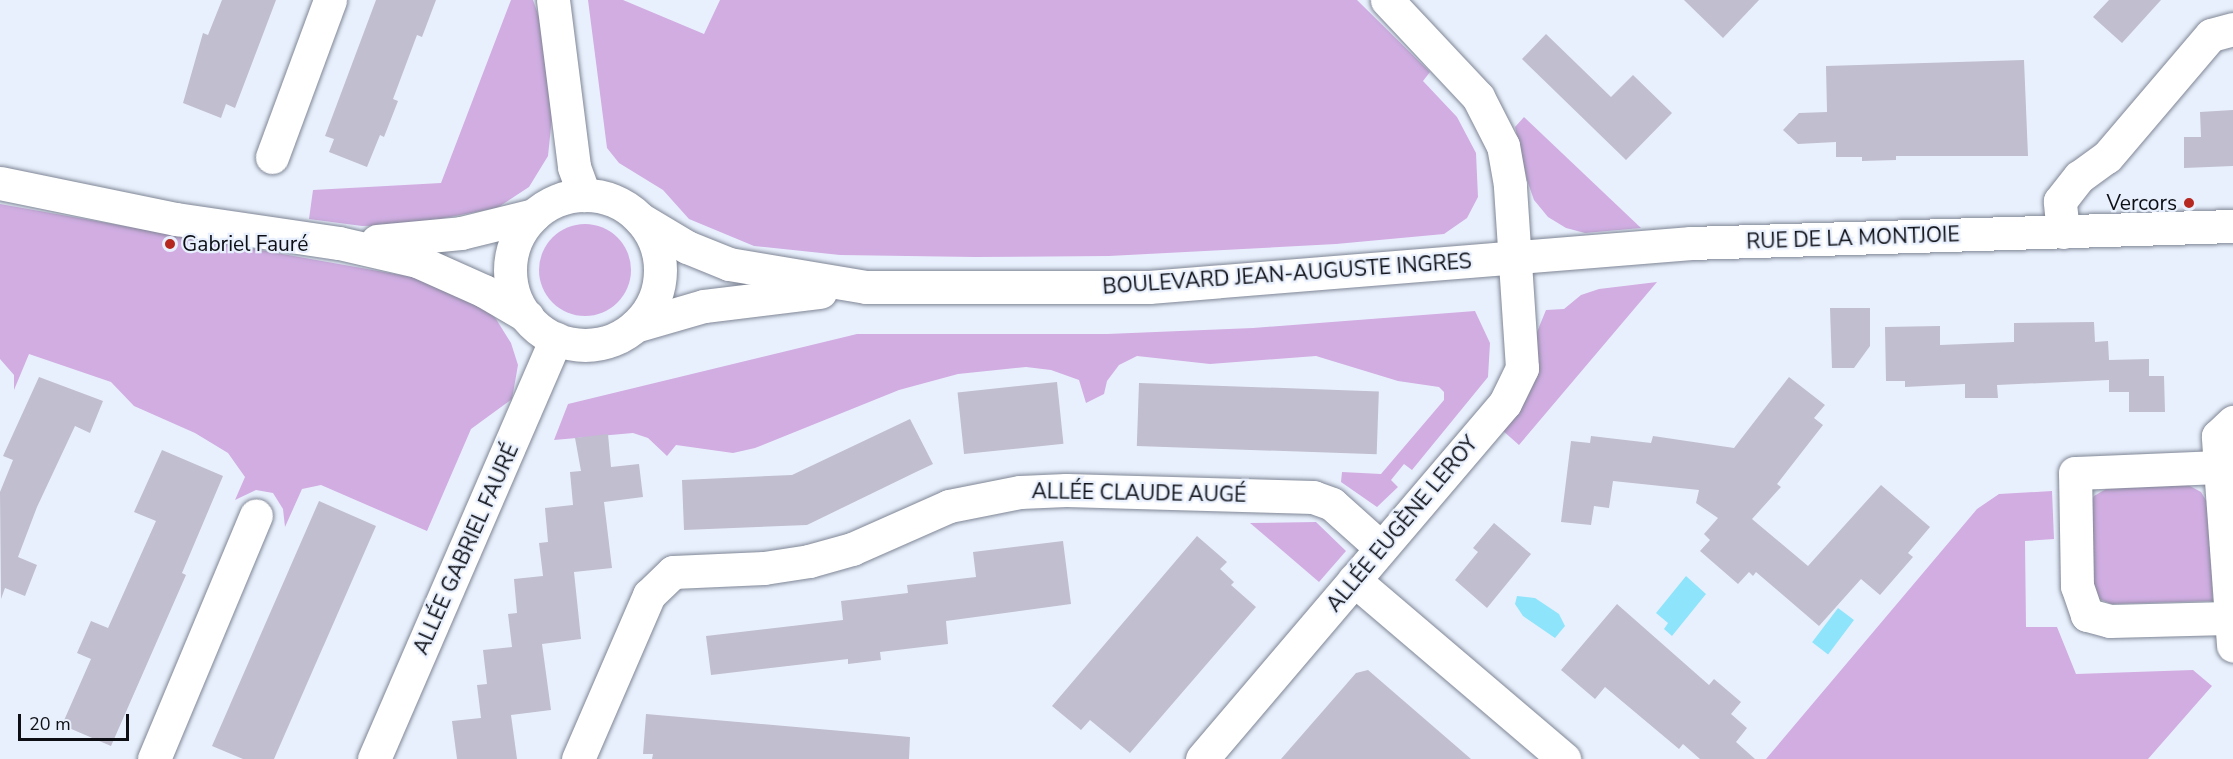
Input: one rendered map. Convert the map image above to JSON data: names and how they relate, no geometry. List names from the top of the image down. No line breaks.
{"streets":{"street":["RUE DE LA MONTJOIE","BOULEVARD JEAN-AUGUSTE INGRES","ALLÉE CLAUDE AUGÉ","ALLÉE EUGÈNE LEROY","ALLÉE GABRIEL FAURÉ"]},"crossings":[["RUE DE LA MONTJOIE","BOULEVARD JEAN-AUGUSTE INGRES"],["BOULEVARD JEAN-AUGUSTE INGRES","ALLÉE EUGÈNE LEROY"],["BOULEVARD JEAN-AUGUSTE INGRES","ALLÉE GABRIEL FAURÉ"],["ALLÉE CLAUDE AUGÉ","ALLÉE EUGÈNE LEROY"]],"places":["Vercors","Gabriel Fauré"],"scale_bar":"20 m"}
